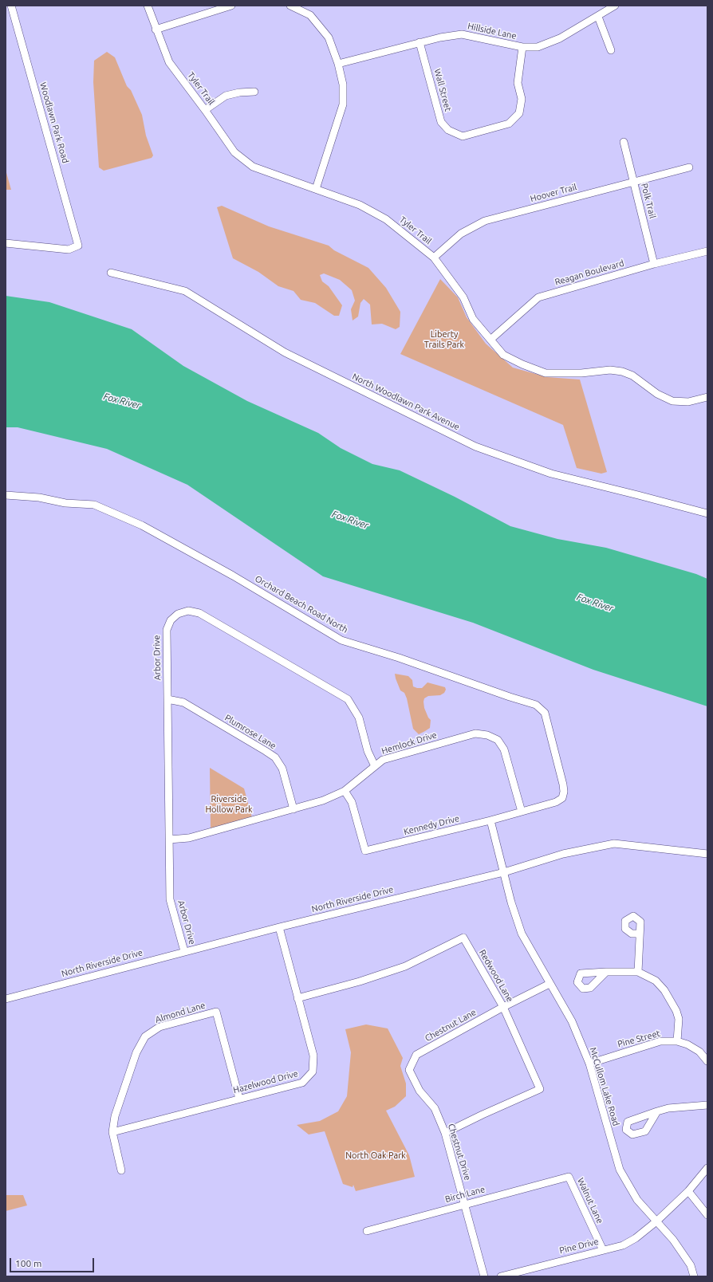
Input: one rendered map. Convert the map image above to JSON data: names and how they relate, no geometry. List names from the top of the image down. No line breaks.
{"streets":{"street":["Hillside Lane","Tyler Trail","Wall Street","Woodlawn Park Road","Hoover Trail","Polk Trail","Reagan Boulevard","North Woodlawn Park Avenue","Orchard Beach Road North","Arbor Drive","Plumrose Lane","Hemlock Drive","Kennedy Drive","North Riverside Drive","Redwood Lane","Almond Lane","Chestnut Lane","Pine Street","Hazelwood Drive","McCullom Lake Road","Chestnut Drive","Birch Lane","Walnut Lane","Pine Drive"]},"crossings":[["Hillside Lane","Wall Street"],["Tyler Trail","Hoover Trail"],["Tyler Trail","Reagan Boulevard"],["Hoover Trail","Polk Trail"],["Polk Trail","Reagan Boulevard"],["Orchard Beach Road North","Kennedy Drive"],["Arbor Drive","Plumrose Lane"],["Arbor Drive","Hemlock Drive"],["Arbor Drive","North Riverside Drive"],["Plumrose Lane","Hemlock Drive"],["Hemlock Drive","Kennedy Drive"],["Kennedy Drive","McCullom Lake Road"],["North Riverside Drive","Hazelwood Drive"],["North Riverside Drive","McCullom Lake Road"],["Redwood Lane","Chestnut Lane"],["Redwood Lane","Hazelwood Drive"],["Redwood Lane","Chestnut Drive"],["Almond Lane","Hazelwood Drive"],["Chestnut Lane","McCullom Lake Road"],["Chestnut Lane","Chestnut Drive"],["Pine Street","McCullom Lake Road"],["McCullom Lake Road","Pine Drive"],["Chestnut Drive","Birch Lane"],["Birch Lane","Walnut Lane"],["Walnut Lane","Pine Drive"]],"water":["Fox River"],"parks":["Liberty Trails Park","Riverside Hollow Park","North Oak Park"],"scale_bar":"100 m"}
